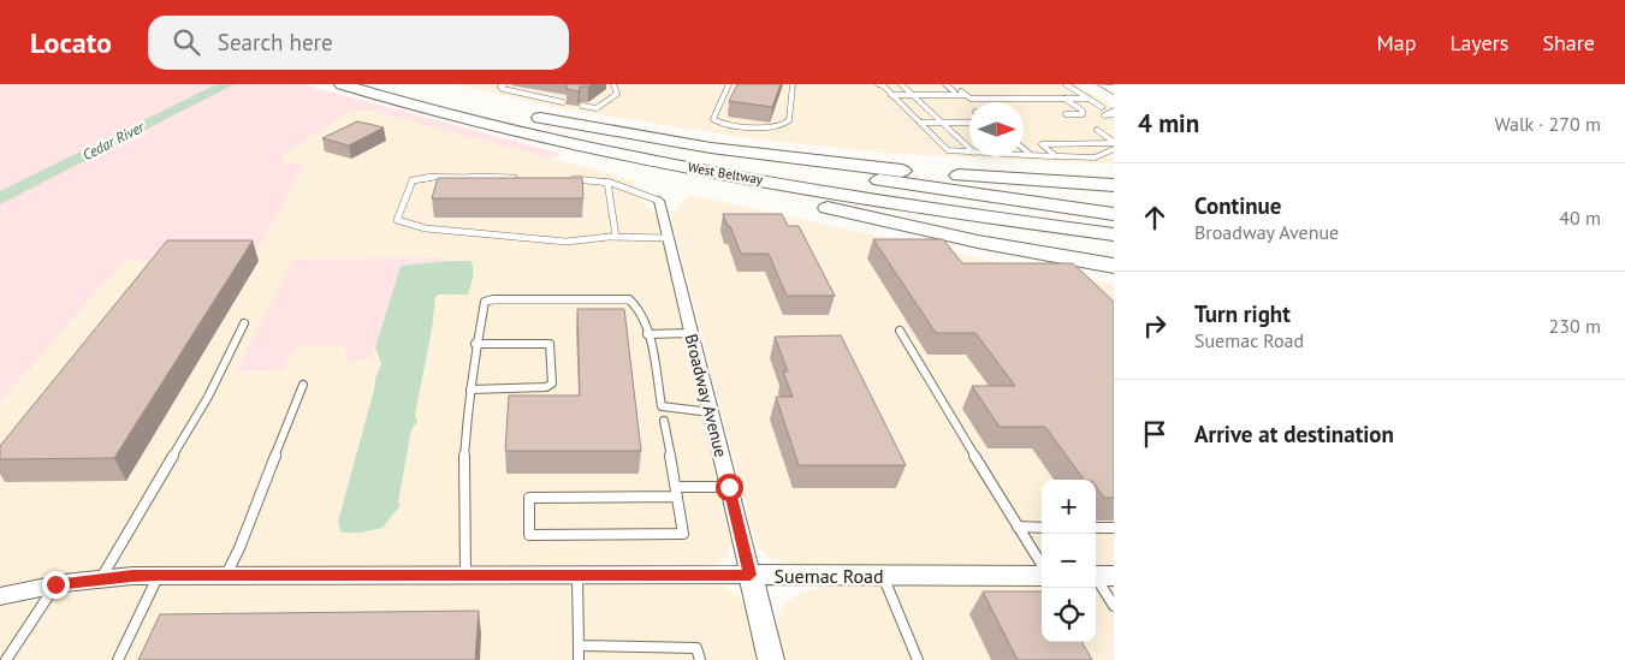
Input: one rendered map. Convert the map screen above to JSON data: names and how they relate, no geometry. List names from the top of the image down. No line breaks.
{"streets":{"highway":["West Beltway"],"street":["Broadway Avenue","Suemac Road"]},"crossings":[["Broadway Avenue","Suemac Road"]],"water":["Cedar River"],"north":"right","page":{"header":"Locato","search":"Search here","nav":["Map","Layers","Share"],"heading":["4 min","Walk · 270 m"],"list":[["Continue","Broadway Avenue","40 m"],["Turn right","Suemac Road","230 m"],"Arrive at destination"],"map_buttons":["+","−"]}}
